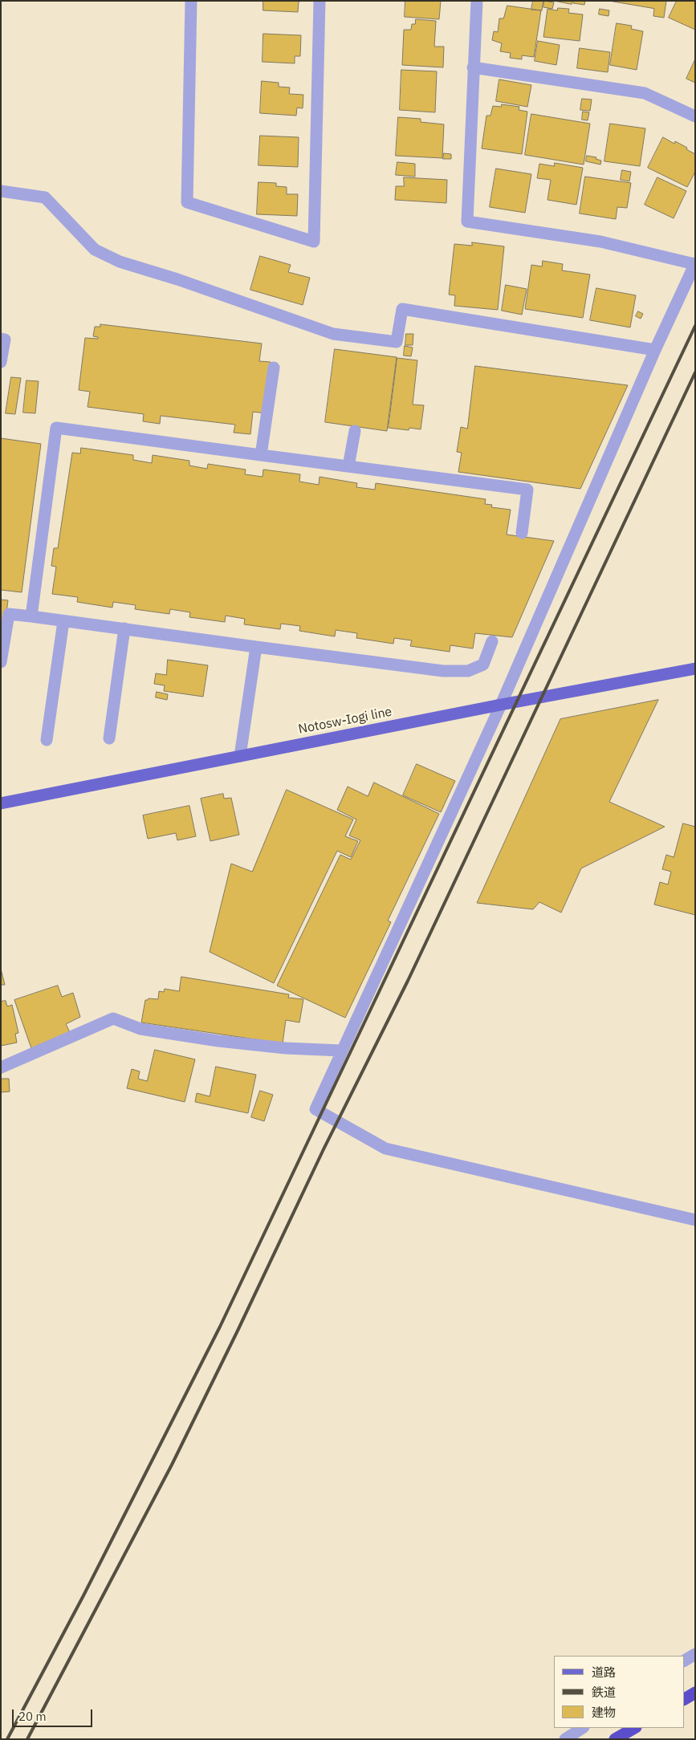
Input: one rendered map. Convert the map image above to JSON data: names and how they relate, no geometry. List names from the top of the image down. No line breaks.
{"streets":{"main road":["Notosw-Iogi line"]},"legend":["道路","鉄道","建物"],"scale_bar":"20 m"}
